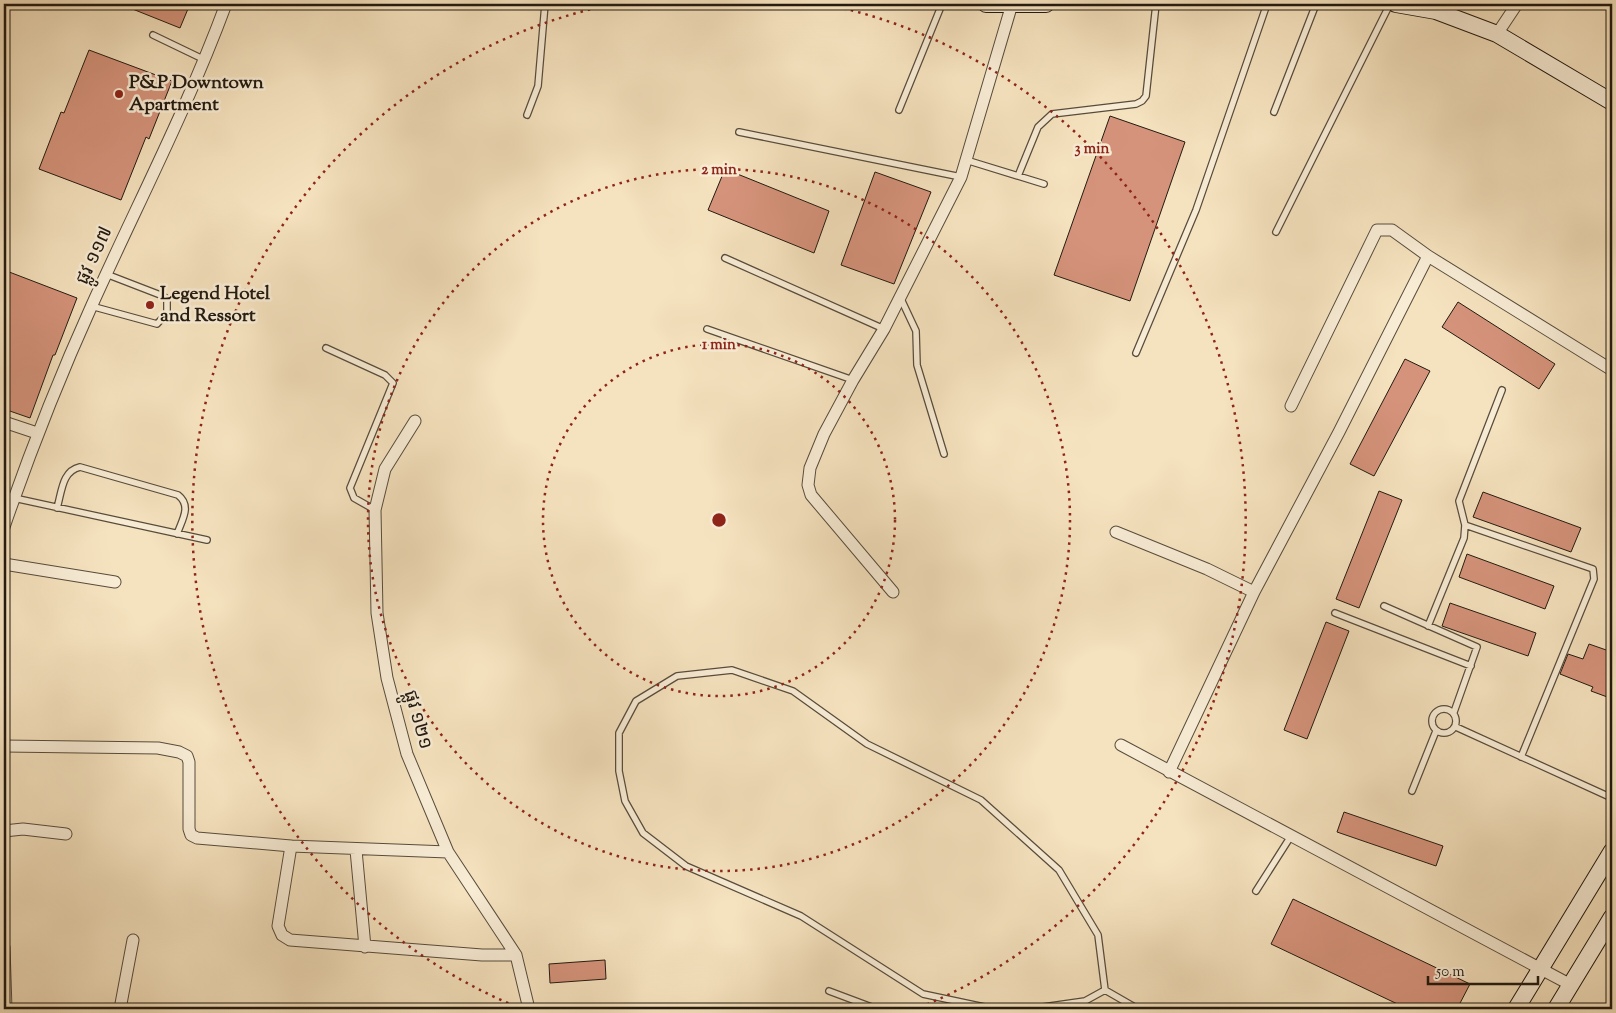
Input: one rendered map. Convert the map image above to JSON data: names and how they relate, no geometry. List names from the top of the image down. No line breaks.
{"streets":{"street":["ផ្លូវ ១១៧","ផ្លូវ ១២១"]},"places":["P&P Downtown Apartment","Legend Hotel and Ressort"],"scale_bar":"50 m","rings":["3 min","2 min","1 min"]}
